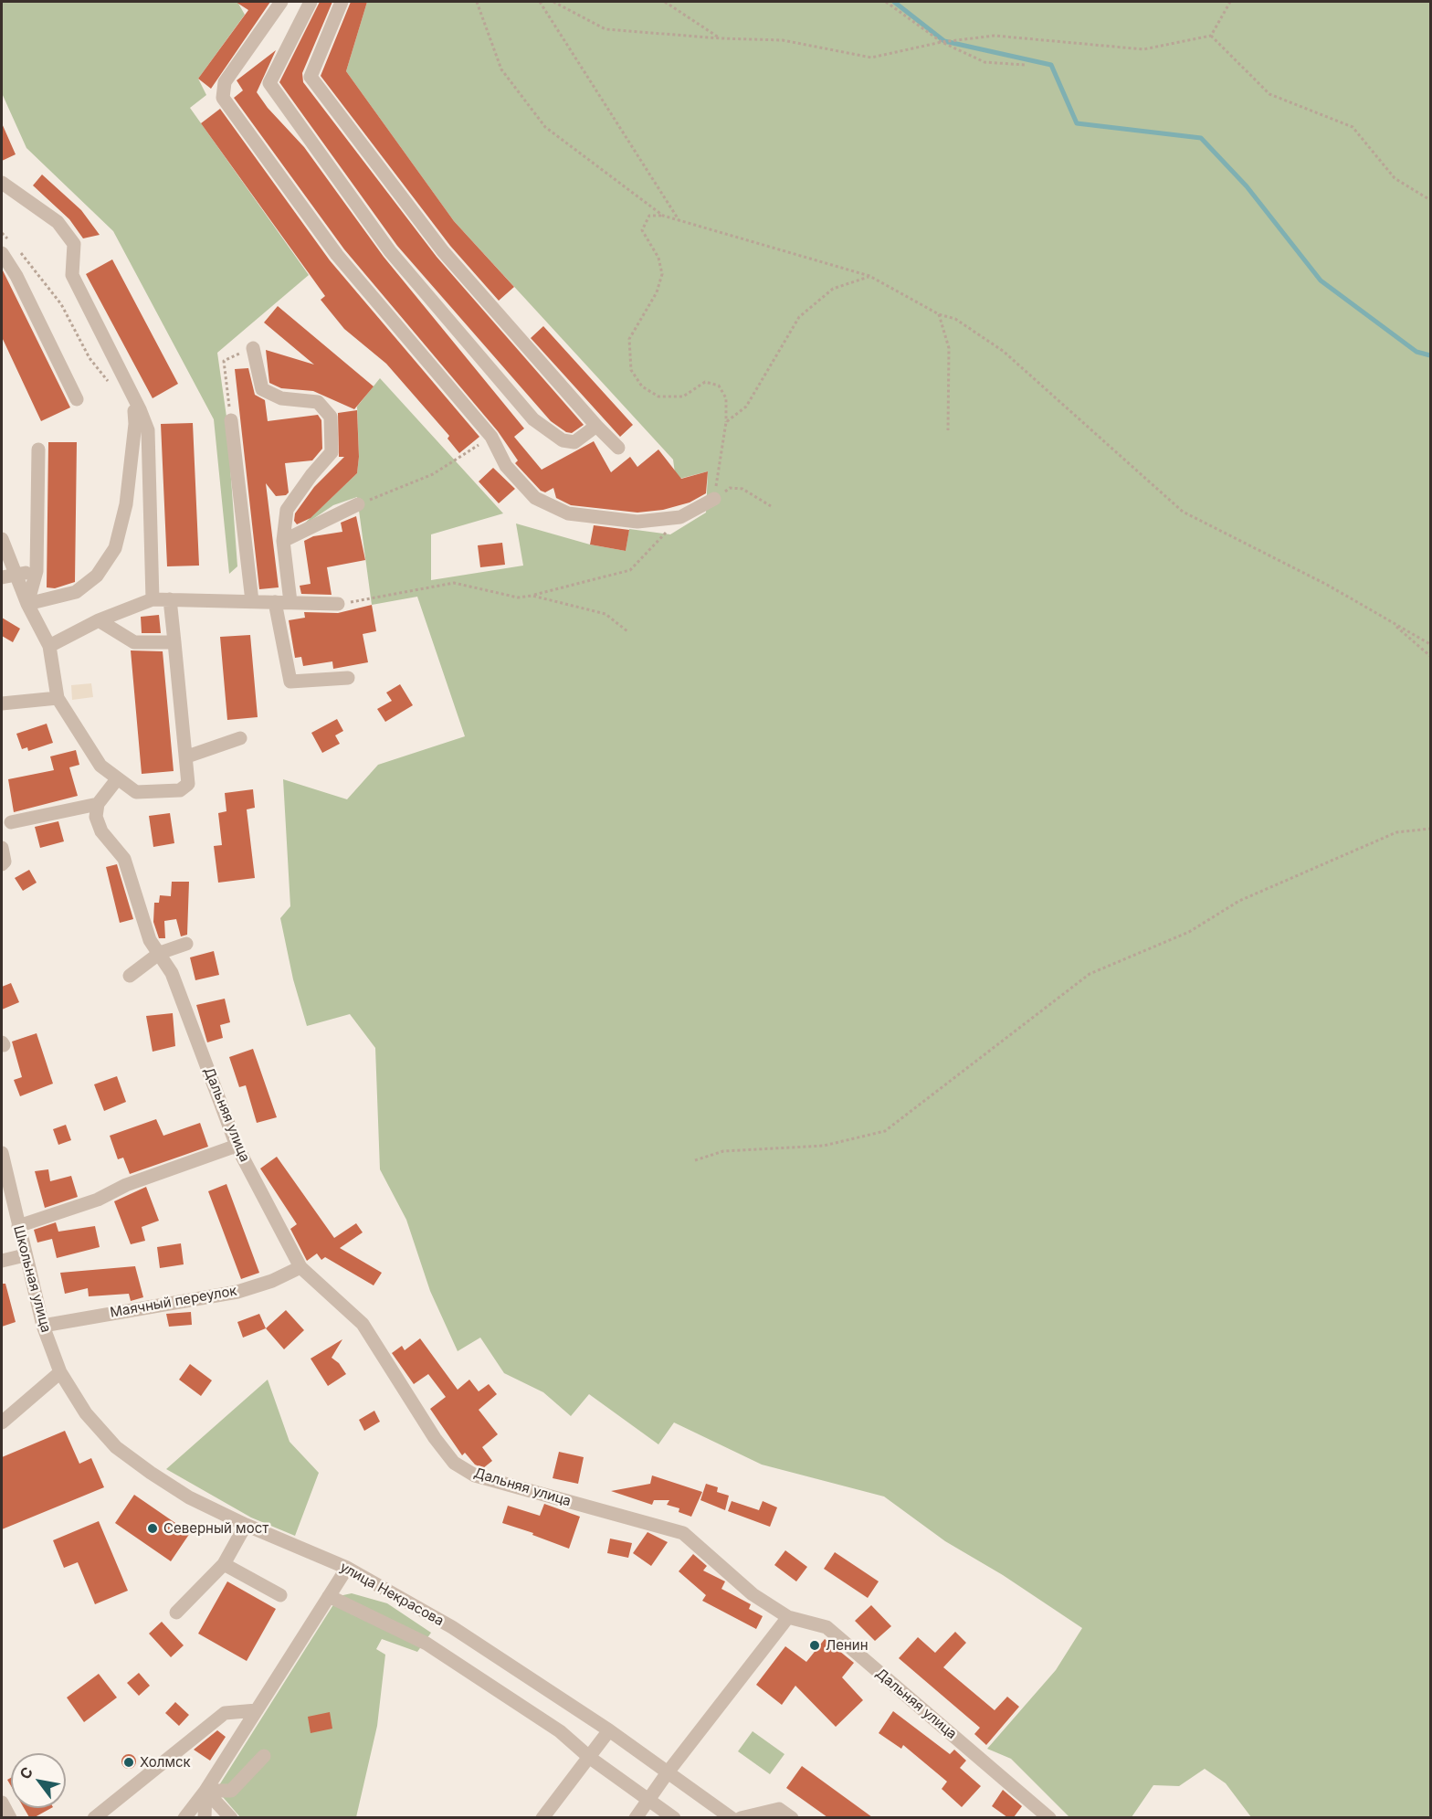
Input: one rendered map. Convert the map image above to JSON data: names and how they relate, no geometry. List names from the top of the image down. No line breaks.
{"streets":{"street":["Дальняя улица","Школьная улица","Маячный переулок","улица Некрасова"]},"crossings":[["Дальняя улица","Маячный переулок"],["Школьная улица","Маячный переулок"],["Школьная улица","улица Некрасова"]],"places":["Северный мост","Ленин","Холмск"],"north":"top left"}
